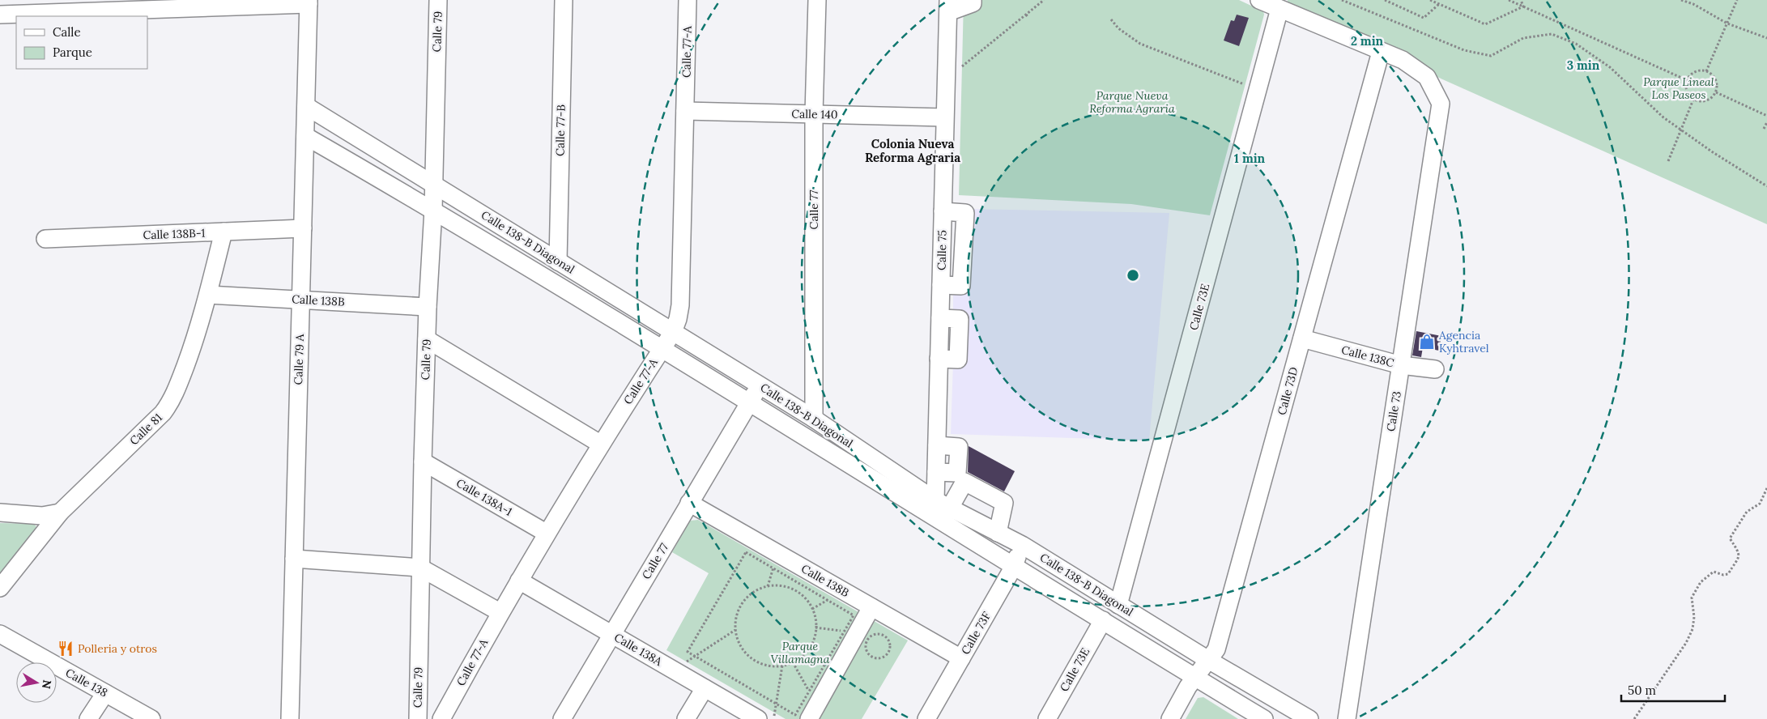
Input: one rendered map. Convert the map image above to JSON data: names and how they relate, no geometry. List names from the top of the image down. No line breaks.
{"streets":{"street":["Calle 79","Calle 77-A","Calle 140","Calle 77-B","Calle 77","Calle 138B-1","Calle 138-B Diagonal","Calle 75","Calle 138B","Calle 73E","Calle 138C","Calle 79 A","Calle 73D","Calle 73","Calle 81","Calle 138A-1","Calle 73F","Calle 138A","Calle 138"]},"crossings":[["Calle 79","Calle 138-B Diagonal"],["Calle 79","Calle 138B"],["Calle 79","Calle 138A-1"],["Calle 77-A","Calle 140"],["Calle 77-A","Calle 138-B Diagonal"],["Calle 77-A","Calle 138A-1"],["Calle 77-A","Calle 138A"],["Calle 140","Calle 77"],["Calle 140","Calle 75"],["Calle 77-B","Calle 138-B Diagonal"],["Calle 77","Calle 138-B Diagonal"],["Calle 77","Calle 138B"],["Calle 77","Calle 138A"],["Calle 138B-1","Calle 79 A"],["Calle 138B-1","Calle 81"],["Calle 138-B Diagonal","Calle 75"],["Calle 138-B Diagonal","Calle 73E"],["Calle 138-B Diagonal","Calle 79 A"],["Calle 138-B Diagonal","Calle 73D"],["Calle 138-B Diagonal","Calle 73F"],["Calle 138B","Calle 79 A"],["Calle 138B","Calle 81"],["Calle 138B","Calle 73F"],["Calle 138C","Calle 73D"],["Calle 138C","Calle 73"],["Calle 73D","Calle 73"]],"districts":["Colonia Nueva Reforma Agraria"],"parks":["Parque Lineal Los Paseos","Parque Nueva Reforma Agraria","Parque Villamagna"],"places":{"shop":["Agencia Kyhtravel"],"restaurant":["Polleria y otros"]},"legend":["Calle","Parque"],"scale_bar":"50 m","north":"right","rings":["2 min","3 min","1 min"]}
